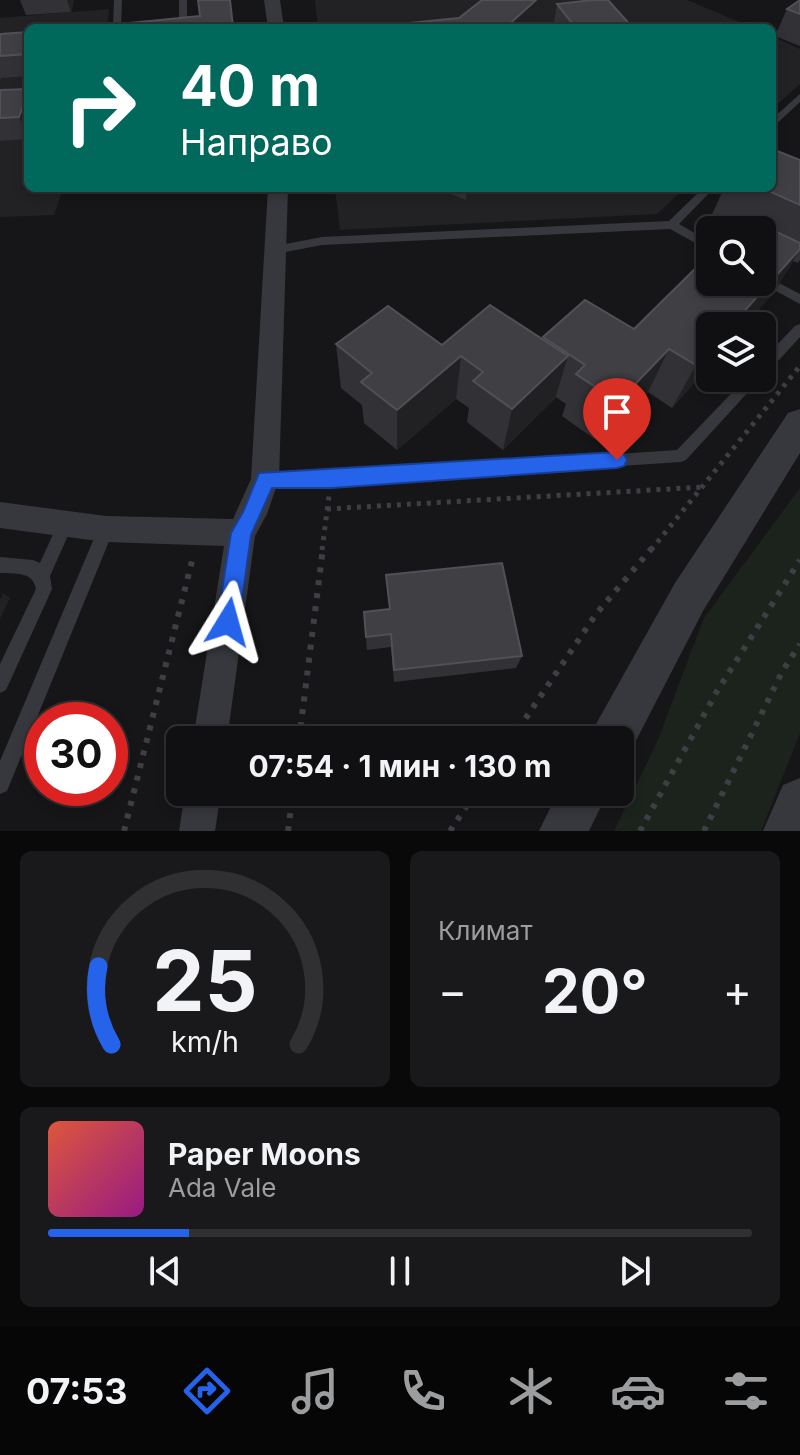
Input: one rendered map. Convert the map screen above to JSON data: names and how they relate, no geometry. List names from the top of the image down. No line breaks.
{"page":{"turn":["40 m","Направо"],"limit":"30","trip":"07:54 · 1 мин · 130 m","tile":"Климат","heat":["−","20°","+"],"song":["Paper Moons","Ada Vale"],"tabs":"07:53","gauge":["25","km/h"]}}
